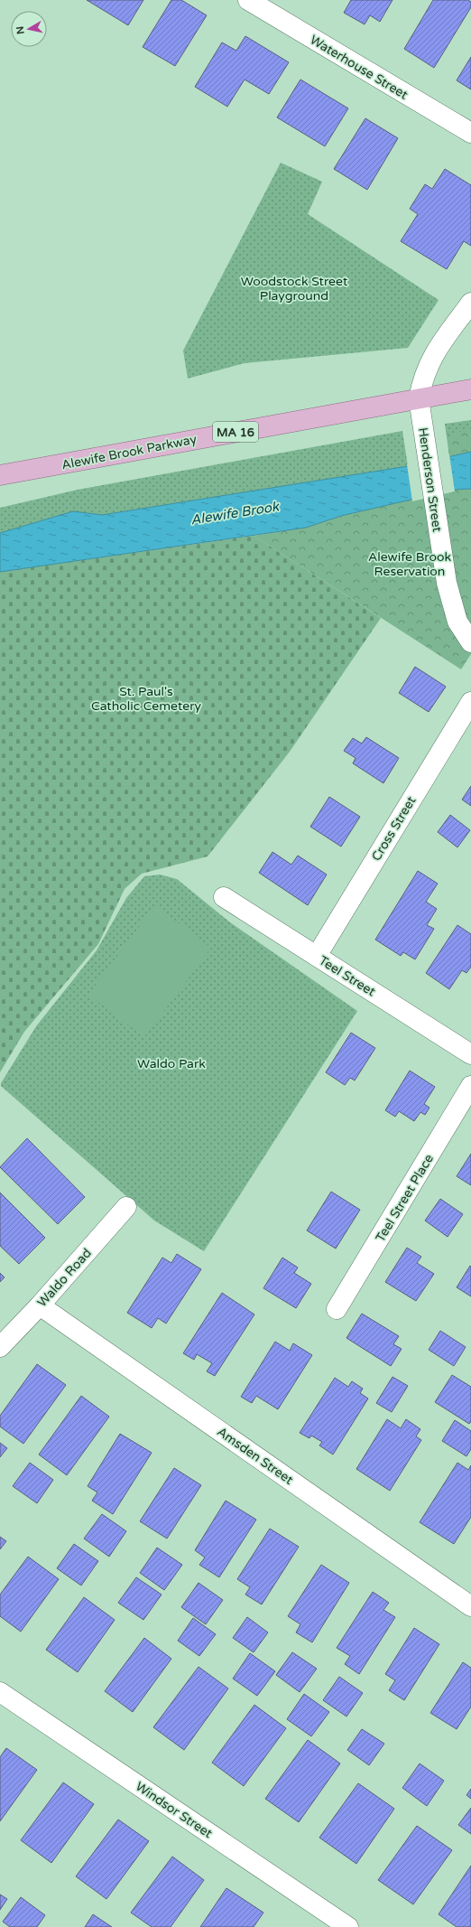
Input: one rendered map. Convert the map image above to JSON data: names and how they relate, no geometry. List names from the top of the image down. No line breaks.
{"streets":{"main road":["MA 16","Alewife Brook Parkway"],"street":["Waterhouse Street","Henderson Street","Cross Street","Teel Street","Teel Street Place","Waldo Road","Amsden Street","Windsor Street"]},"crossings":[["Alewife Brook Parkway","Henderson Street"],["Cross Street","Teel Street"],["Waldo Road","Amsden Street"]],"water":["Alewife Brook"],"parks":["Woodstock Street Playground","Alewife Brook Reservation","St. Paul's Catholic Cemetery","Waldo Park"],"north":"left"}
